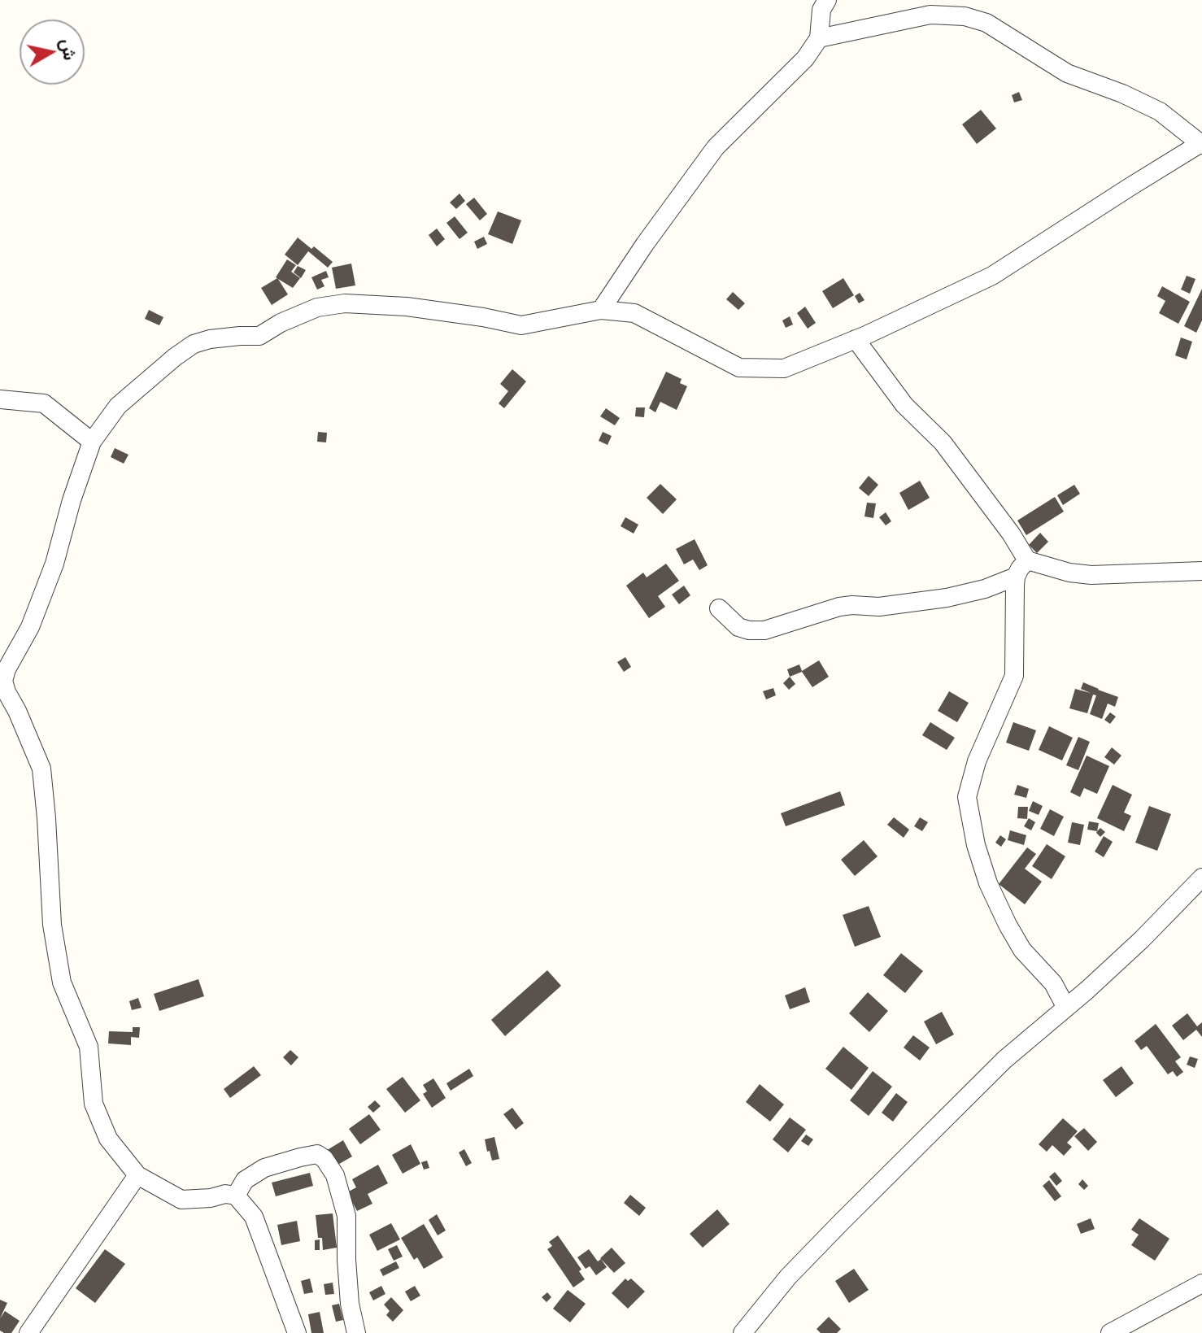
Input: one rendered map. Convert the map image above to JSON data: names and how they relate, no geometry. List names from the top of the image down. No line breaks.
{"north":"right"}
